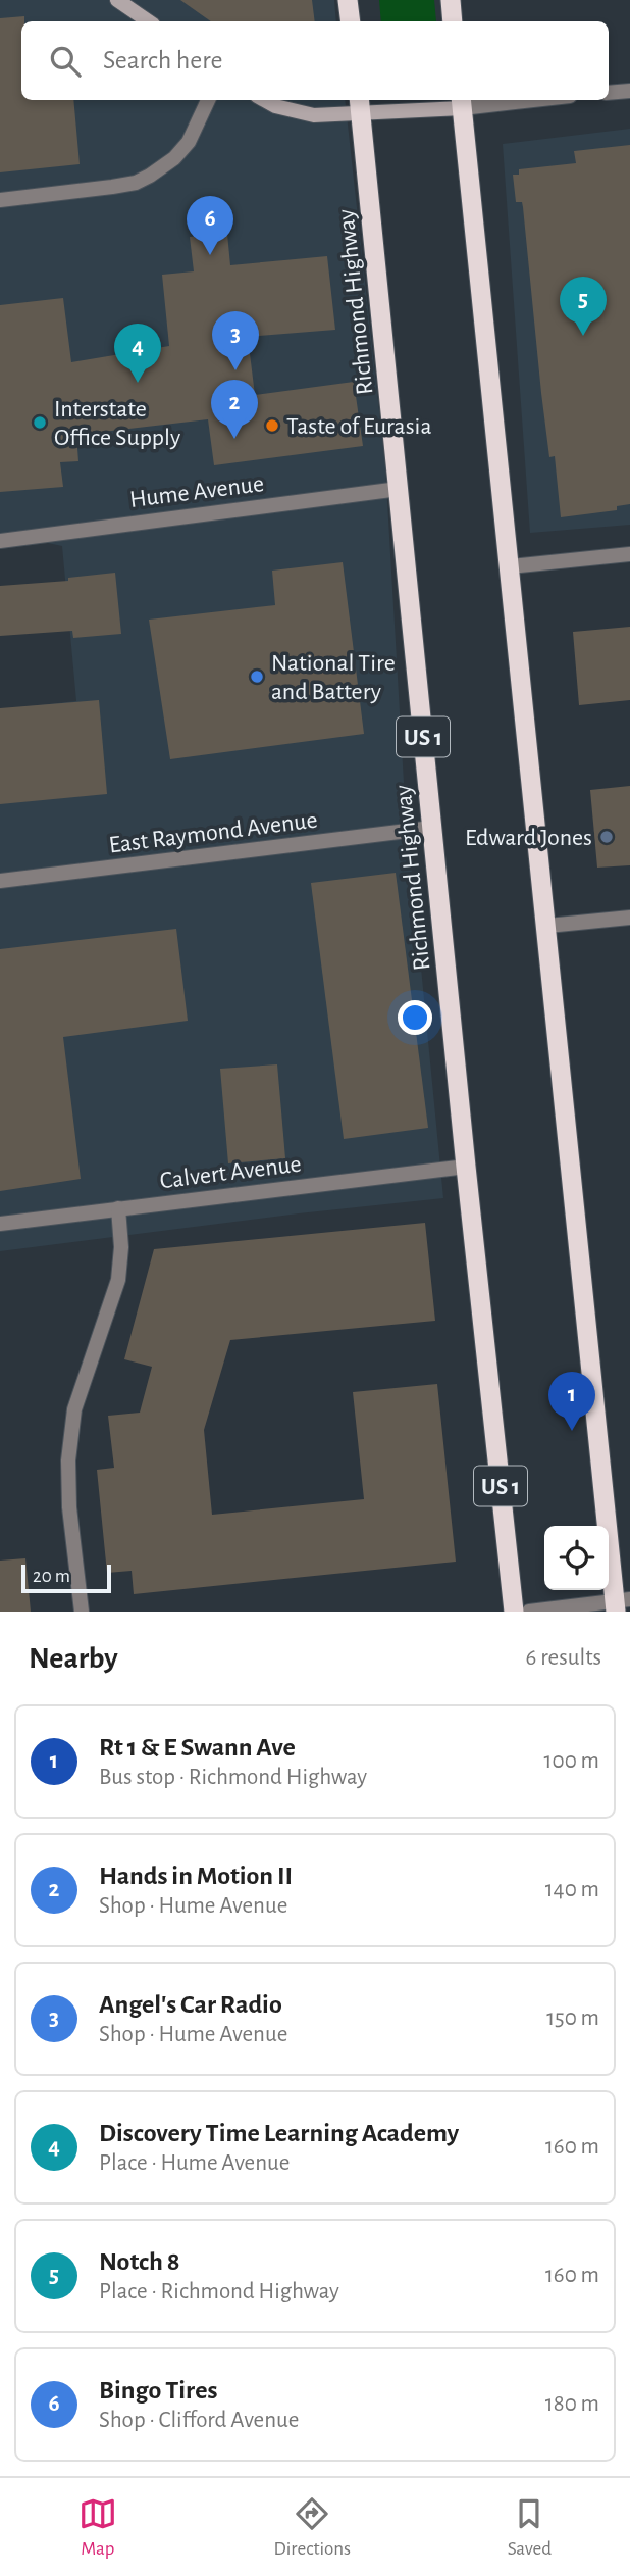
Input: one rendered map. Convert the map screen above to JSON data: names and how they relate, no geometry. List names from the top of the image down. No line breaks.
{"streets":{"highway":["Richmond Highway","US 1"],"street":["Hume Avenue","East Raymond Avenue","Calvert Avenue"]},"crossings":[["Richmond Highway","Hume Avenue"],["Richmond Highway","East Raymond Avenue"],["Richmond Highway","Calvert Avenue"]],"places":["Interstate Office Supply","Taste of Eurasia","National Tire and Battery","Edward Jones"],"scale_bar":"20 m","page":{"search":"Search here","pins":["6","5","3","4","2","1"],"scale":"20 m","heading":["Nearby","6 results"],"list":[{"mark":"1","name":"Rt 1 & E Swann Ave","note":"Bus stop · Richmond Highway","value":"100 m"},{"mark":"2","name":"Hands in Motion II","note":"Shop · Hume Avenue","value":"140 m"},{"mark":"3","name":"Angel's Car Radio","note":"Shop · Hume Avenue","value":"150 m"},{"mark":"4","name":"Discovery Time Learning Academy","note":"Place · Hume Avenue","value":"160 m"},{"mark":"5","name":"Notch 8","note":"Place · Richmond Highway","value":"160 m"},{"mark":"6","name":"Bingo Tires","note":"Shop · Clifford Avenue","value":"180 m"}],"nav":["Map","Directions","Saved"]}}
